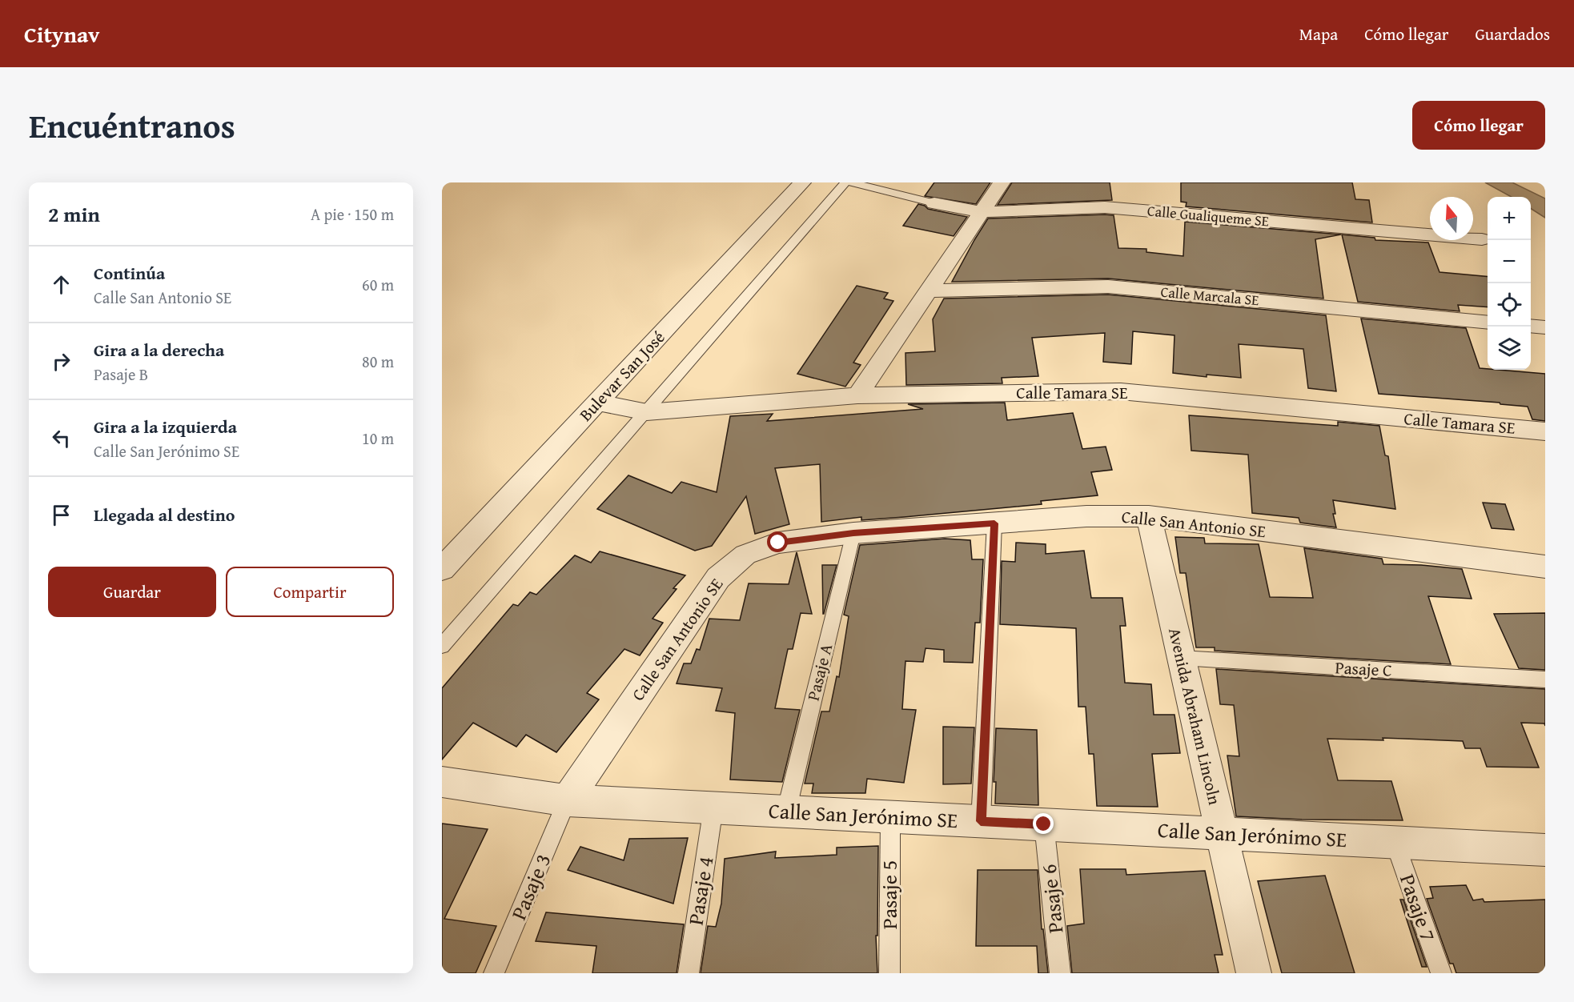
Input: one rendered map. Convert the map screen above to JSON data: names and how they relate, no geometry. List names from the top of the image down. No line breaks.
{"streets":{"street":["Calle Gualiqueme SE","Calle Marcala SE","Bulevar San José","Calle Tamara SE","Calle San Antonio SE","Avenida Abraham Lincoln","Calle San Jerónimo SE"],"lane":["Pasaje C","Pasaje A","Pasaje 3","Pasaje 4","Pasaje 5","Pasaje 6","Pasaje 7"]},"crossings":[["Bulevar San José","Calle Tamara SE"],["Calle San Antonio SE","Pasaje A"],["Calle San Antonio SE","Avenida Abraham Lincoln"],["Calle San Antonio SE","Calle San Jerónimo SE"],["Calle San Antonio SE","Pasaje 3"],["Pasaje C","Avenida Abraham Lincoln"],["Pasaje A","Calle San Jerónimo SE"],["Avenida Abraham Lincoln","Calle San Jerónimo SE"],["Calle San Jerónimo SE","Pasaje 3"],["Calle San Jerónimo SE","Pasaje 4"],["Calle San Jerónimo SE","Pasaje 5"],["Calle San Jerónimo SE","Pasaje 6"],["Calle San Jerónimo SE","Pasaje 7"]],"north":"top","page":{"header":"Citynav","nav":["Mapa","Cómo llegar","Guardados"],"title":"Encuéntranos","buttons":["Cómo llegar",["Guardar","Compartir"]],"heading":["2 min","A pie · 150 m"],"map_buttons":["+","−"],"list":[["Continúa","Calle San Antonio SE","60 m"],["Gira a la derecha","Pasaje B","80 m"],["Gira a la izquierda","Calle San Jerónimo SE","10 m"],"Llegada al destino"]}}
